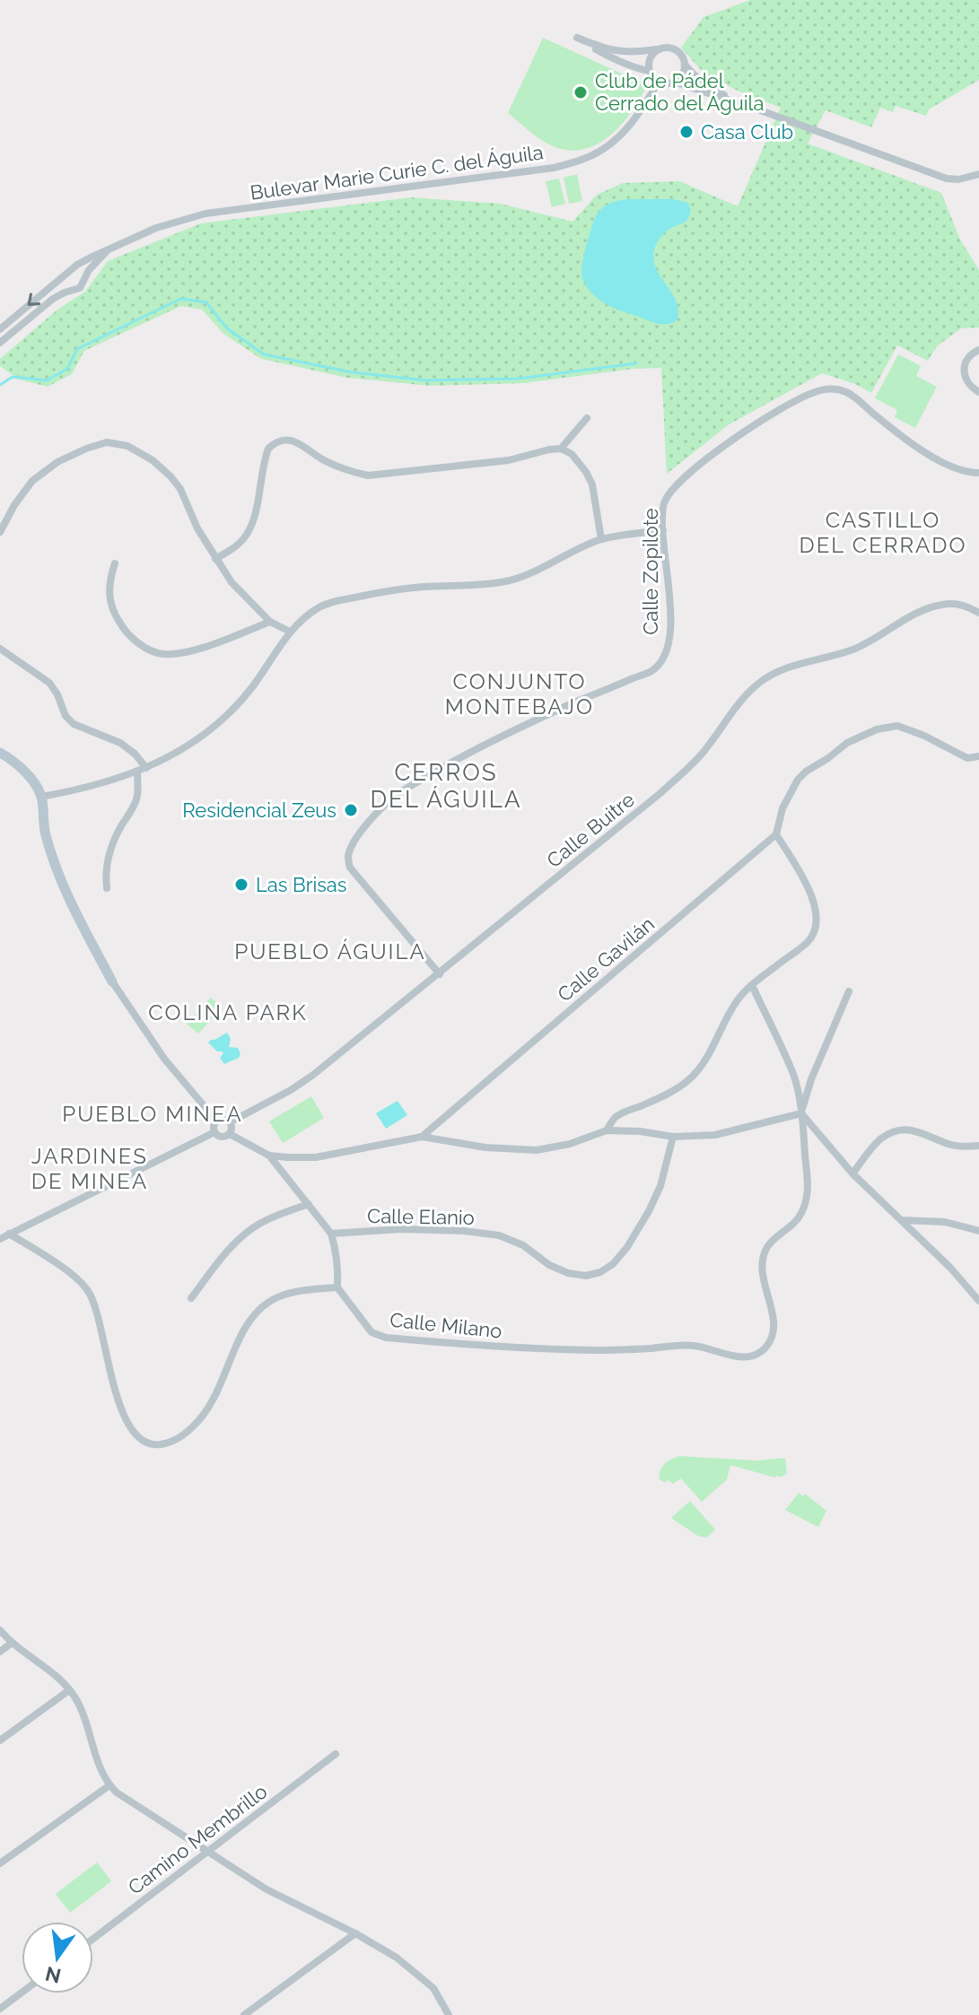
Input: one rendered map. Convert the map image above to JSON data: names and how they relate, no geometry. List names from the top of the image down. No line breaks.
{"streets":{"street":["Bulevar Marie Curie C. del Águila","Calle Zopilote","Calle Buitre","Calle Gavilán","Calle Elanio","Calle Milano","Camino Membrillo"]},"crossings":[["Calle Zopilote","Calle Buitre"]],"districts":["CASTILLO DEL CERRADO","CONJUNTO MONTEBAJO","CERROS DEL ÁGUILA","PUEBLO ÁGUILA","COLINA PARK","PUEBLO MINEA","JARDINES DE MINEA"],"places":["Club de Pádel Cerrado del Águila","Casa Club","Residencial Zeus","Las Brisas"],"north":"bottom"}
